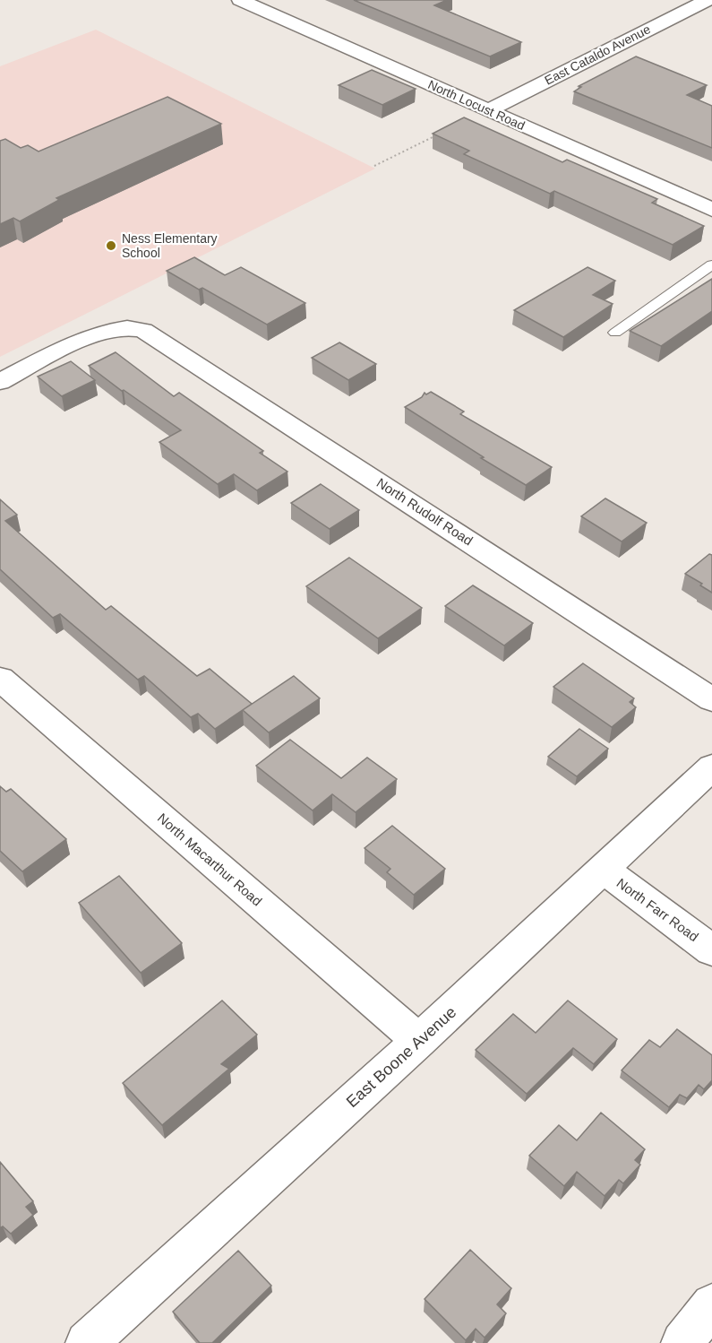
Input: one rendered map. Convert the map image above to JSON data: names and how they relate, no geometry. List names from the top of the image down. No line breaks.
{"streets":{"street":["East Cataldo Avenue","North Locust Road","North Rudolf Road","North Macarthur Road","North Farr Road","East Boone Avenue"]},"crossings":[["East Cataldo Avenue","North Locust Road"],["North Macarthur Road","East Boone Avenue"],["North Farr Road","East Boone Avenue"]],"places":["Ness Elementary School"]}
